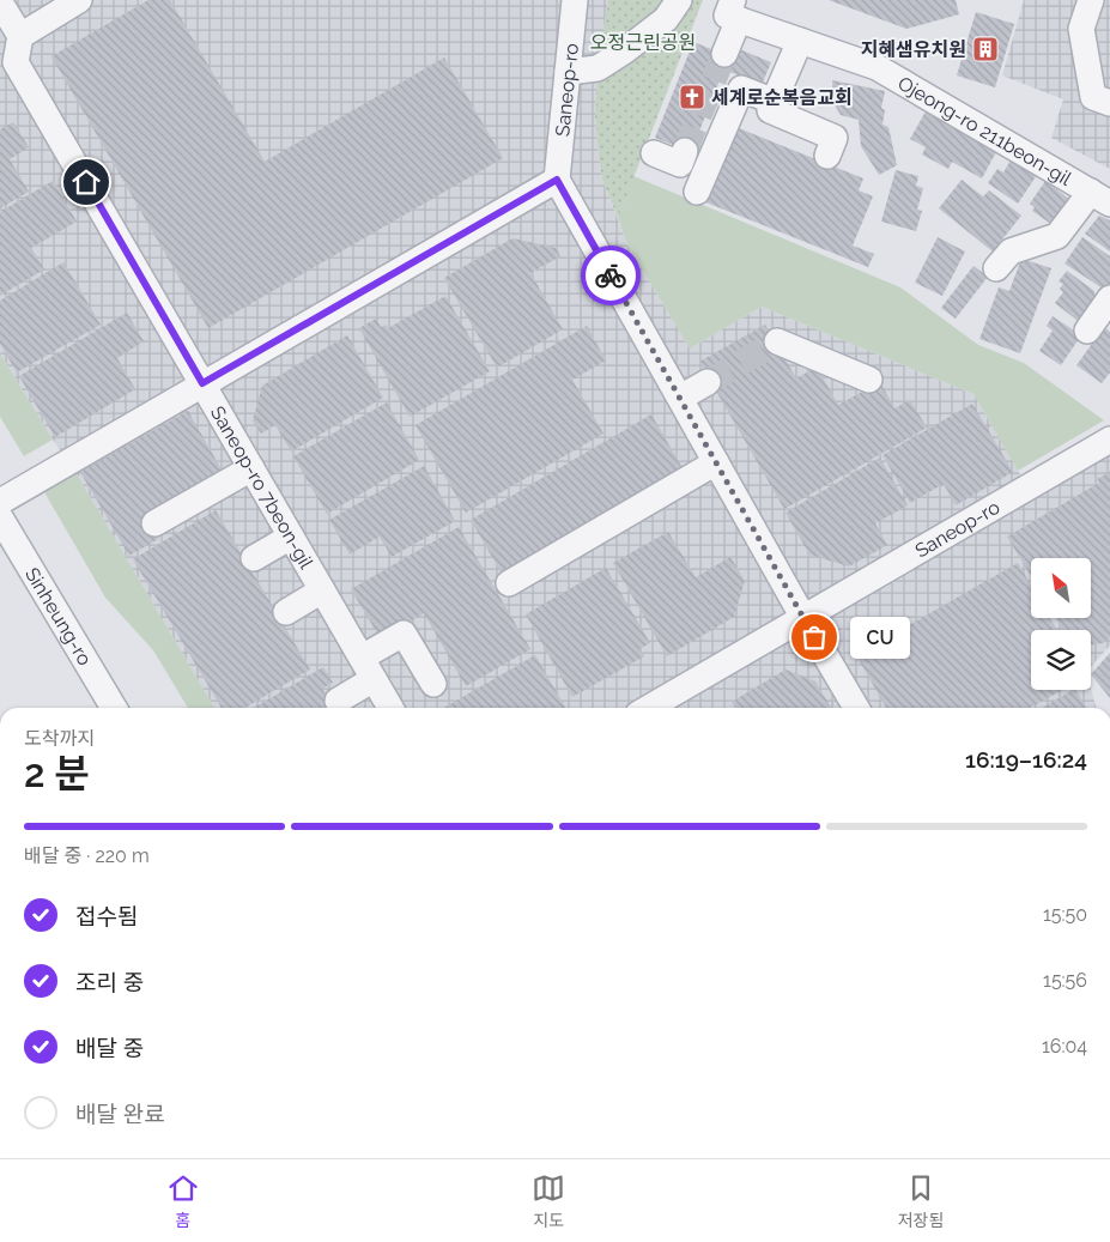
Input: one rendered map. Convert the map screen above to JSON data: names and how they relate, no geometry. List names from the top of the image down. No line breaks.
{"streets":{"street":["Saneop-ro","Ojeong-ro 211beon-gil","Saneop-ro 7beon-gil","Sinheung-ro"]},"parks":["오정근린공원"],"places":{"building":["지혜샘유치원"],"church":["세계로순복음교회"],"other":["CU"]},"north":"top left","page":{"bubble":"CU","heading":["2 분","도착까지","16:19–16:24"],"bar":"배달 중 · 220 m","list":[["접수됨","15:50"],["조리 중","15:56"],["배달 중","16:04"],"배달 완료"],"tabs":["홈","지도","저장됨"]}}
